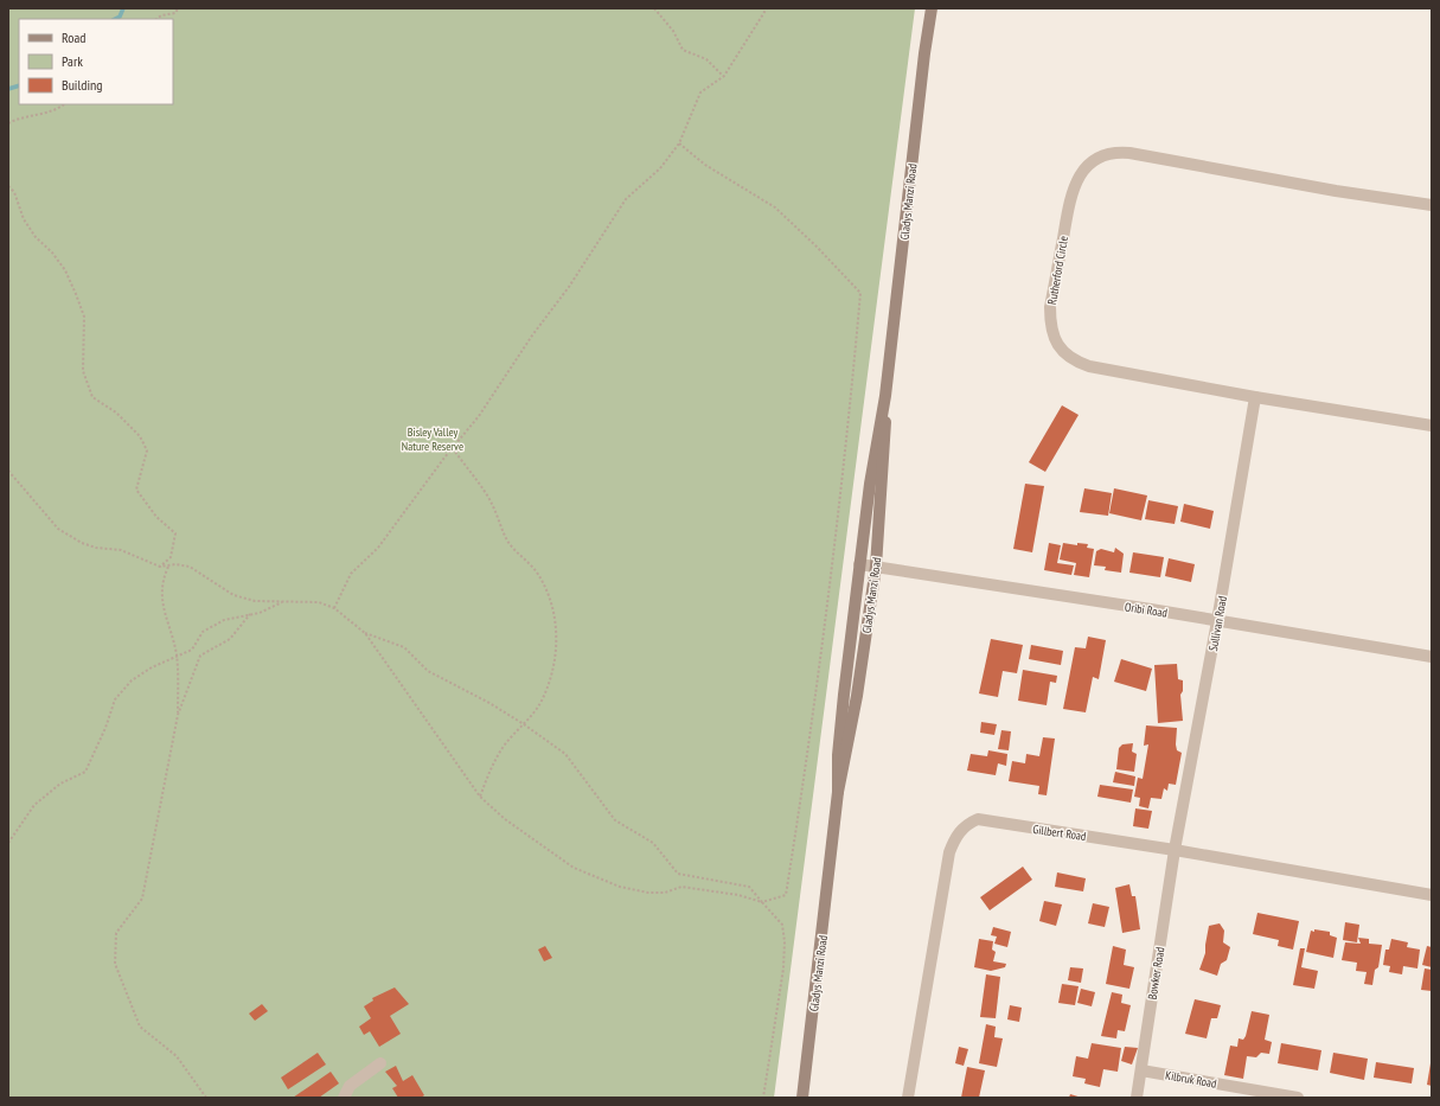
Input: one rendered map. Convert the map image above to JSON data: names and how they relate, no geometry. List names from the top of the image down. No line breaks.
{"streets":{"main road":["Gladys Manzi Road"],"street":["Rutherford Circle","Oribi Road","Sullivan Road","Gillbert Road","Bowker Road","Kilbruk Road"]},"crossings":[["Gladys Manzi Road","Oribi Road"],["Rutherford Circle","Sullivan Road"],["Oribi Road","Sullivan Road"],["Sullivan Road","Gillbert Road"],["Sullivan Road","Bowker Road"],["Gillbert Road","Bowker Road"],["Bowker Road","Kilbruk Road"]],"parks":["Bisley Valley Nature Reserve"],"legend":["Road","Park","Building"]}
